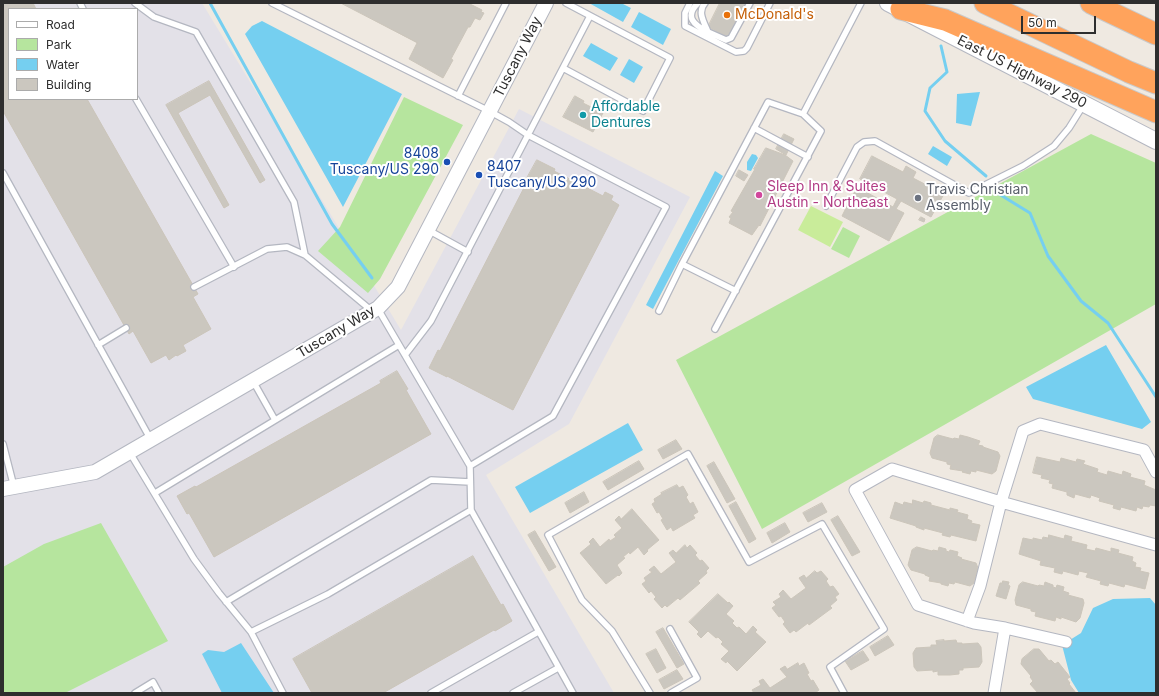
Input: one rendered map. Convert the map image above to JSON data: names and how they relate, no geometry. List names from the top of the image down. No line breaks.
{"streets":{"main road":["East US Highway 290"],"street":["Tuscany Way"]},"places":["McDonald's","Affordable Dentures","8408 Tuscany/US 290","8407 Tuscany/US 290","Sleep Inn & Suites Austin - Northeast","Travis Christian Assembly"],"legend":["Road","Park","Water","Building"],"scale_bar":"50 m"}
